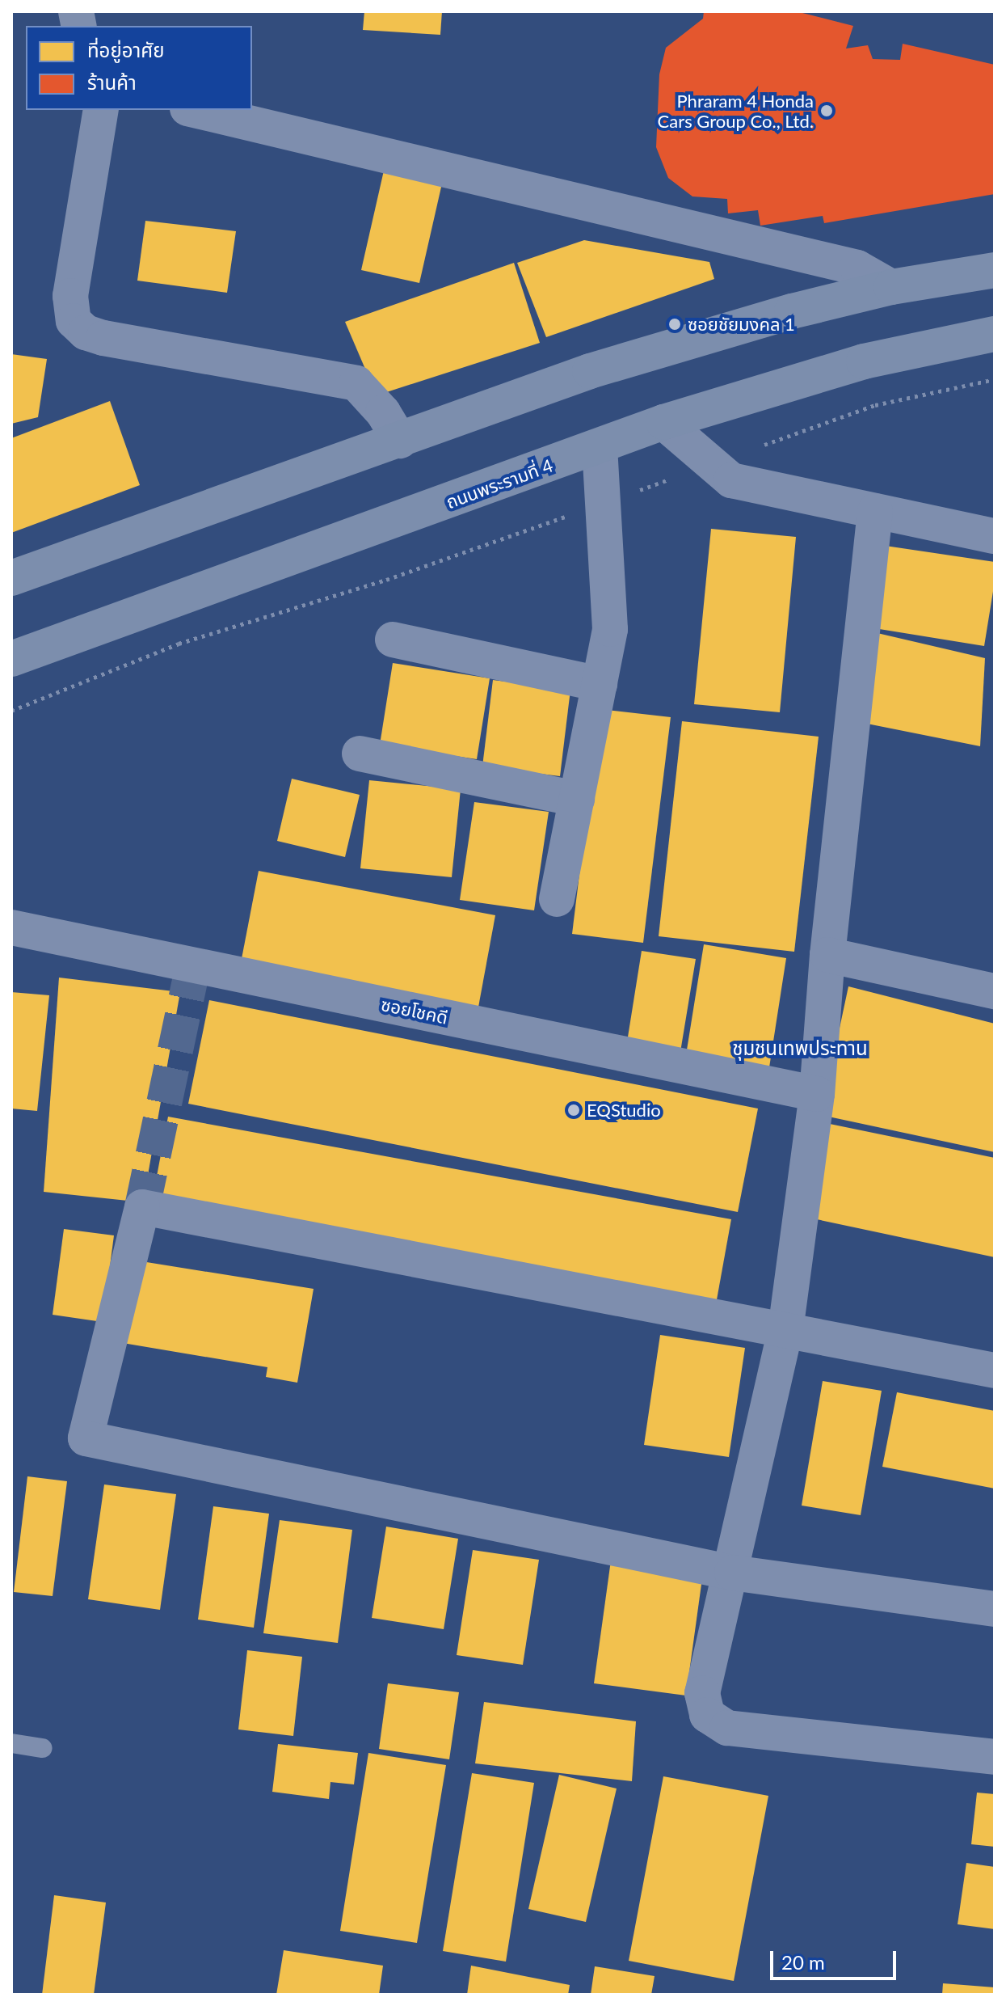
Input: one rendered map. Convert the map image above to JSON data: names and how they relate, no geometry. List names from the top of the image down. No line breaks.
{"streets":{"main road":["ถนนพระรามที่ 4"],"street":["ซอยโชคดี"]},"districts":["ชุมชนเทพประทาน"],"places":["Phraram 4 Honda Cars Group Co., Ltd.","ซอยชัยมงคล 1","EQStudio"],"legend":["ที่อยู่อาศัย","ร้านค้า"],"scale_bar":"20 m"}
